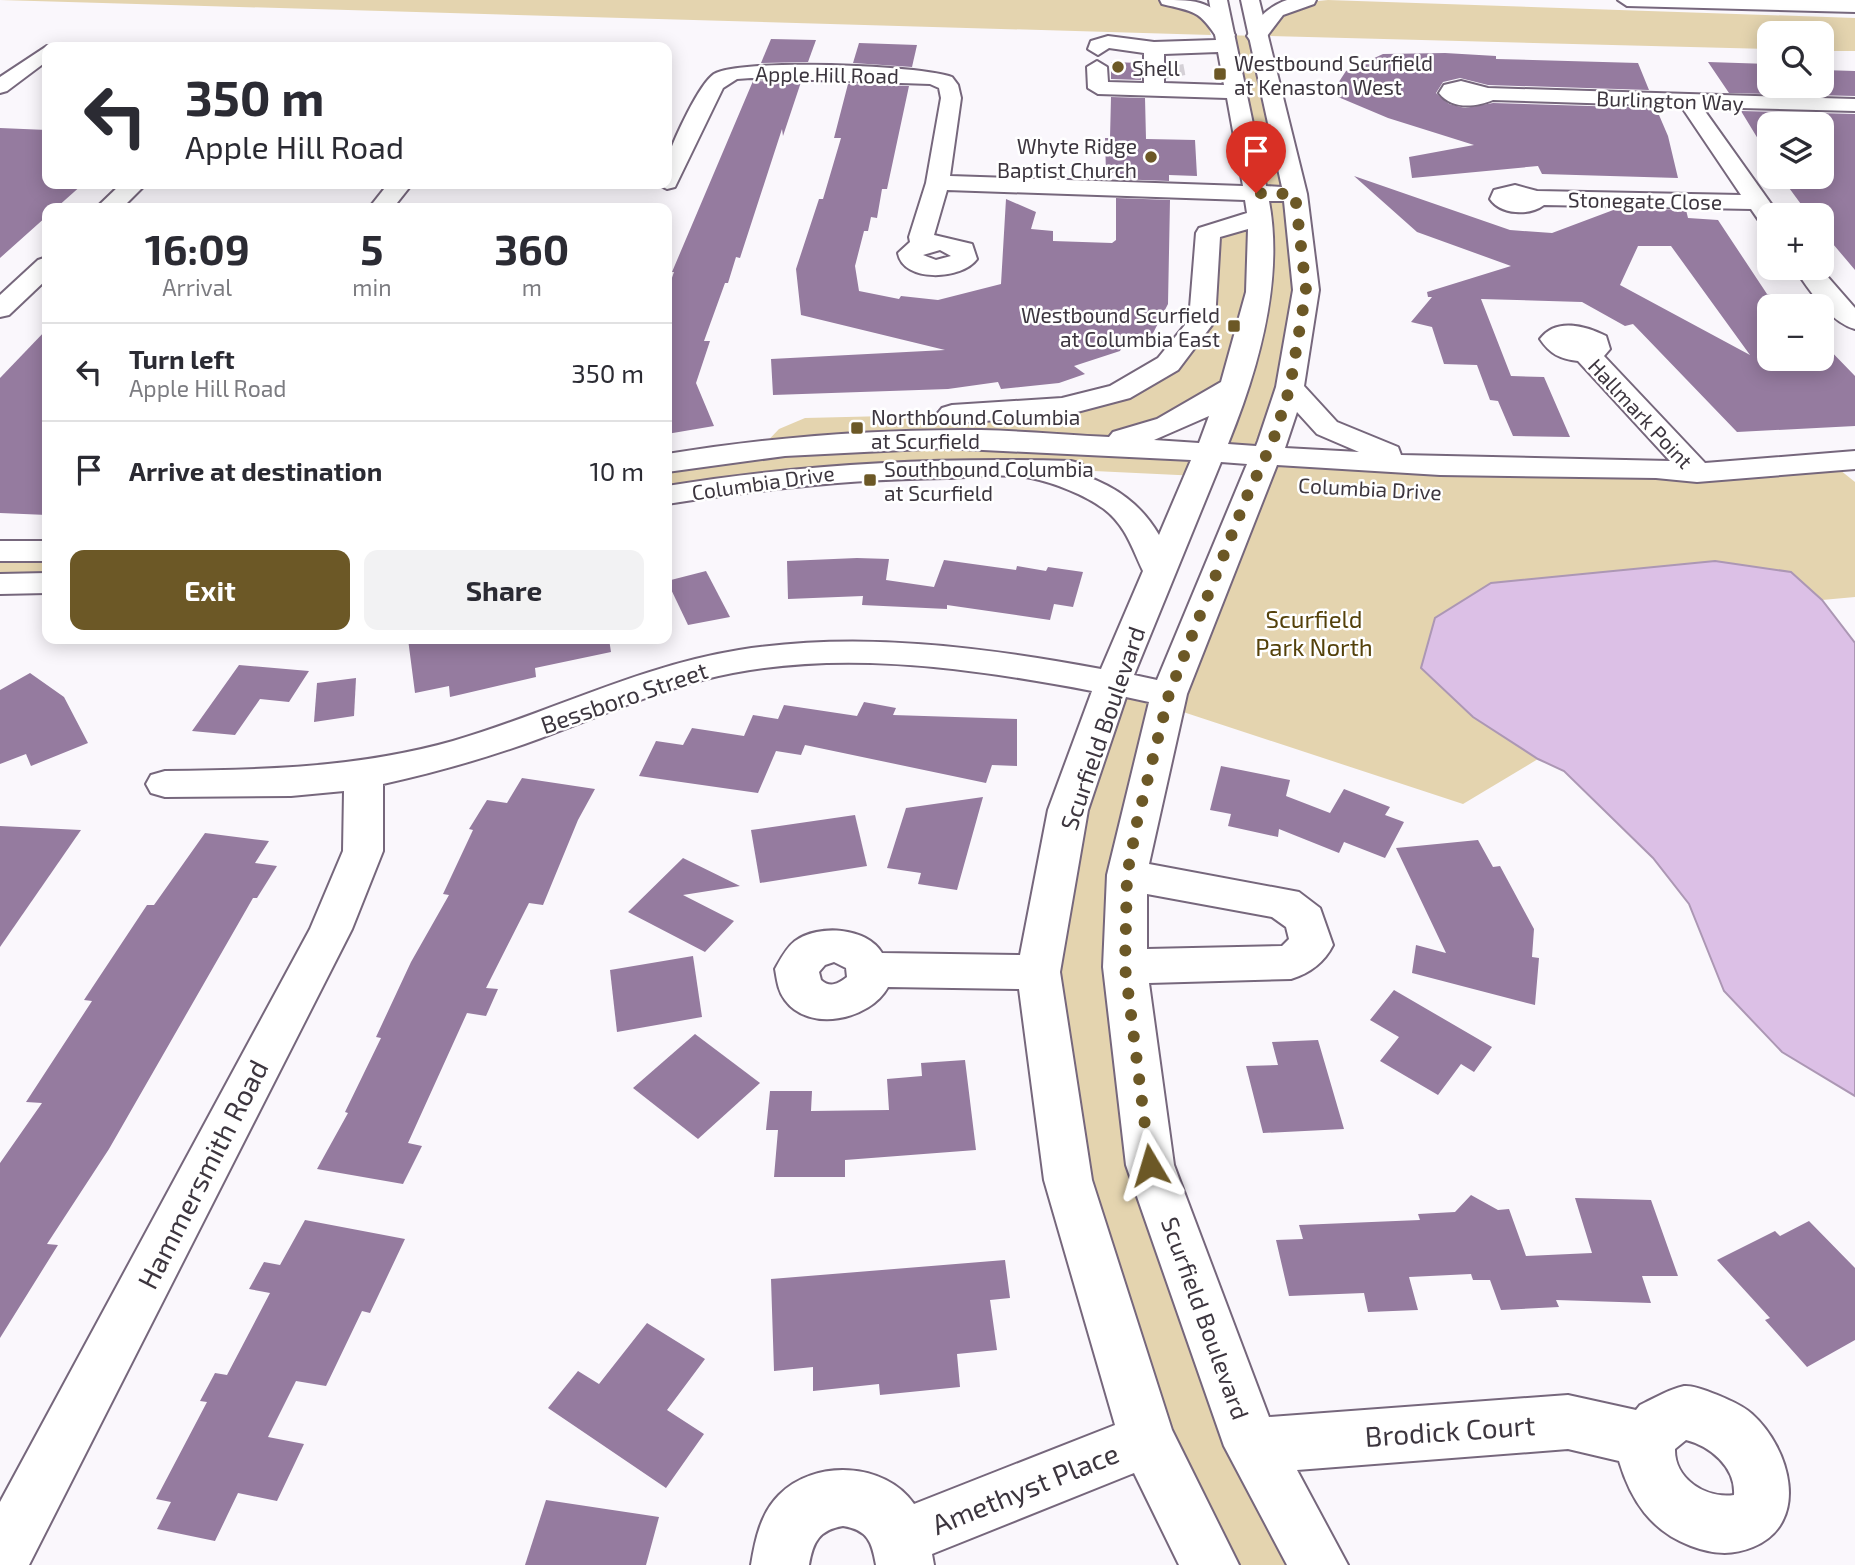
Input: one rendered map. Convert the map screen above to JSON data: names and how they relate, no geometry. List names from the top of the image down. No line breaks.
{"streets":{"street":["Apple Hill Road","Burlington Way","Stonegate Close","Hallmark Point","Columbia Drive","Bessboro Street","Scurfield Boulevard","Hammersmith Road","Brodick Court","Amethyst Place"]},"crossings":[["Hallmark Point","Columbia Drive"],["Columbia Drive","Scurfield Boulevard"],["Bessboro Street","Scurfield Boulevard"],["Bessboro Street","Hammersmith Road"],["Scurfield Boulevard","Brodick Court"],["Scurfield Boulevard","Amethyst Place"]],"parks":["Scurfield Park North"],"places":{"other":["Shell","Whyte Ridge Baptist Church"],"transit":["Westbound Scurfield at Kenaston West","Westbound Scurfield at Columbia East","Northbound Columbia at Scurfield","Southbound Columbia at Scurfield"]},"page":{"map_buttons":["+","−"],"turn":["350 m","Apple Hill Road"],"eta":["16:09","Arrival","5","min","360","m"],"list":[{"name":"Turn left","note":"Apple Hill Road","value":"350 m"},{"name":"Arrive at destination","value":"10 m"}],"buttons":["Exit","Share"]}}
